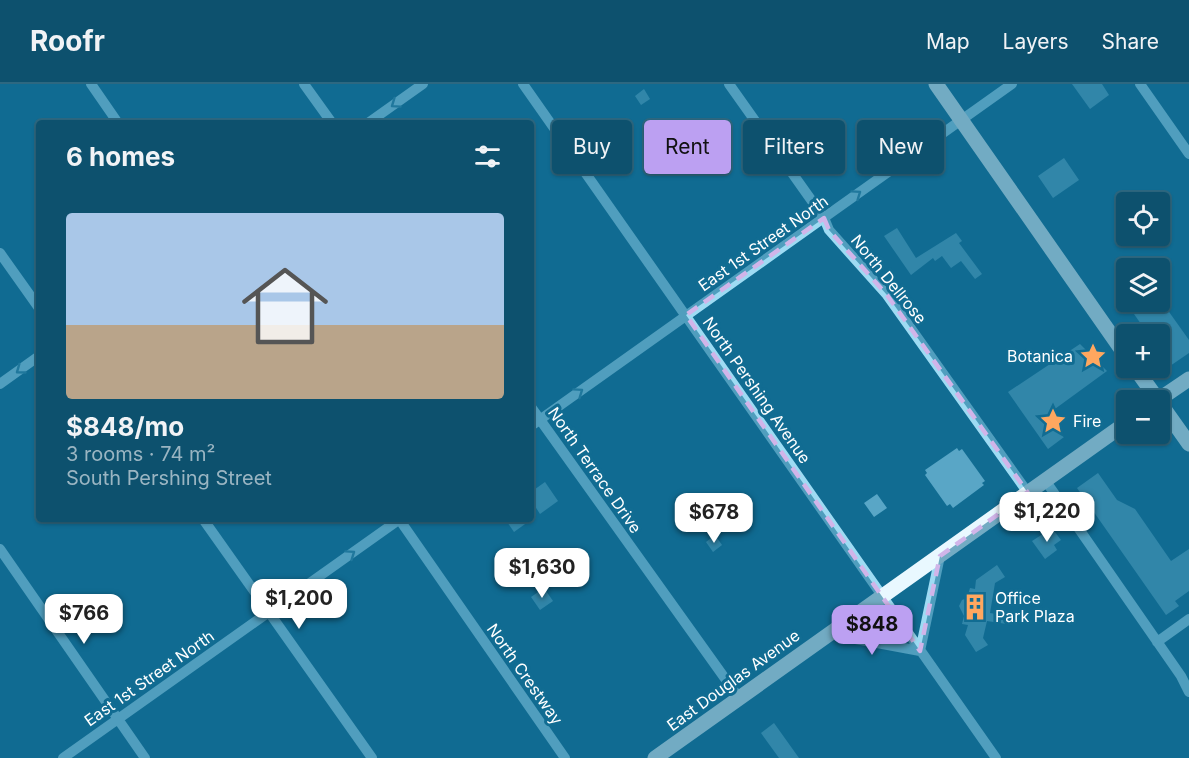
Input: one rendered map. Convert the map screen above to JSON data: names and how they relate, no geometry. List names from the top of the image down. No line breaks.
{"streets":{"main road":["East Douglas Avenue"],"street":["East 1st Street North","North Dellrose","North Pershing Avenue","North Terrace Drive","North Crestway"]},"crossings":[["East 1st Street North","North Dellrose"],["East 1st Street North","North Pershing Avenue"],["East 1st Street North","North Terrace Drive"],["North Dellrose","East Douglas Avenue"],["North Pershing Avenue","East Douglas Avenue"],["North Terrace Drive","East Douglas Avenue"]],"one_way":["East 1st Street North"],"places":{"place":["Botanica","Fire"],"building":["Office Park Plaza"]},"page":{"header":"Roofr","nav":["Map","Layers","Share"],"chip":["Buy","Rent","Filters","New"],"heading":"6 homes","map_buttons":["+","−"],"list":[{"name":"$848/mo","note":"3 rooms · 74 m² · South Pershing Street"}],"price":["$1,220","$678","$1,630","$1,200","$766","$848"]}}
